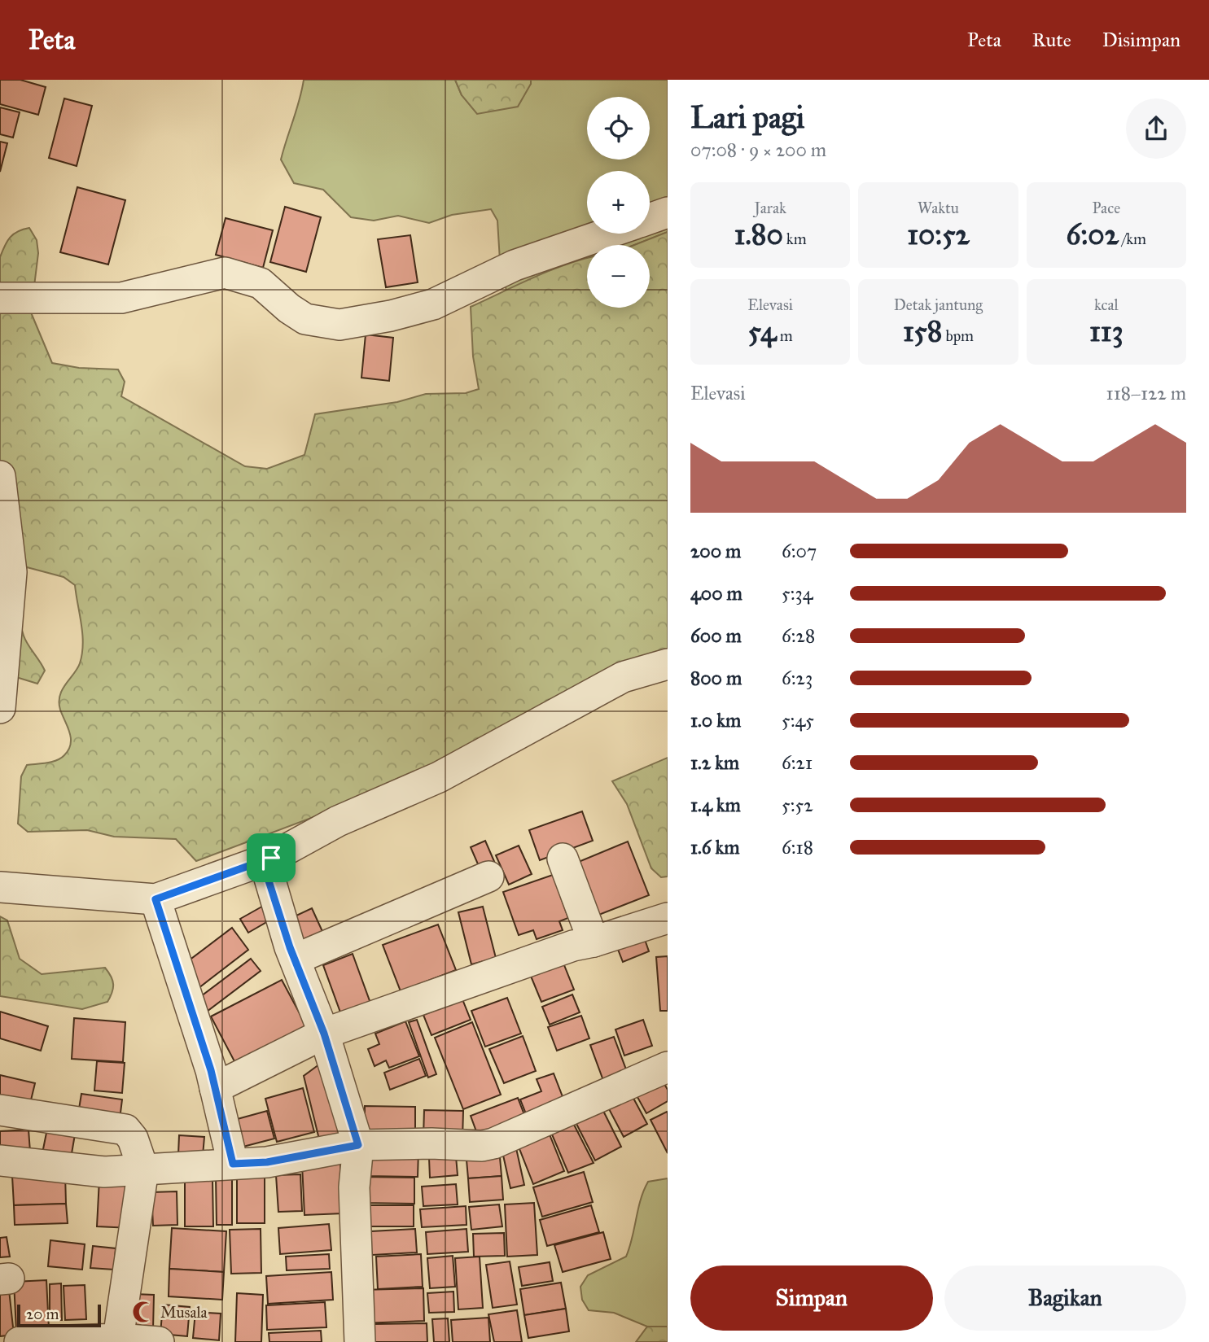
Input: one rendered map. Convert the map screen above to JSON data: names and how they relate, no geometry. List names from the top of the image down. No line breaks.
{"places":{"mosque":["Musala"]},"scale_bar":"20 m","page":{"header":"Peta","nav":["Peta","Rute","Disimpan"],"heading":["Lari pagi","07:08 · 9 × 200 m"],"map_buttons":["+","−"],"stats":[["Jarak","1.80 km"],["Waktu","10:52"],["Pace","6:02 /km"],["Elevasi","54 m"],["Detak jantung","158 bpm"],["kcal","113"]],"chart":["Elevasi","118–122 m"],"list":[{"name":"200 m","note":"6:07"},{"name":"400 m","note":"5:34"},{"name":"600 m","note":"6:28"},{"name":"800 m","note":"6:23"},{"name":"1.0 km","note":"5:45"},{"name":"1.2 km","note":"6:21"},{"name":"1.4 km","note":"5:52"},{"name":"1.6 km","note":"6:18"}],"buttons":["Simpan","Bagikan"],"scale":"20 m"}}
